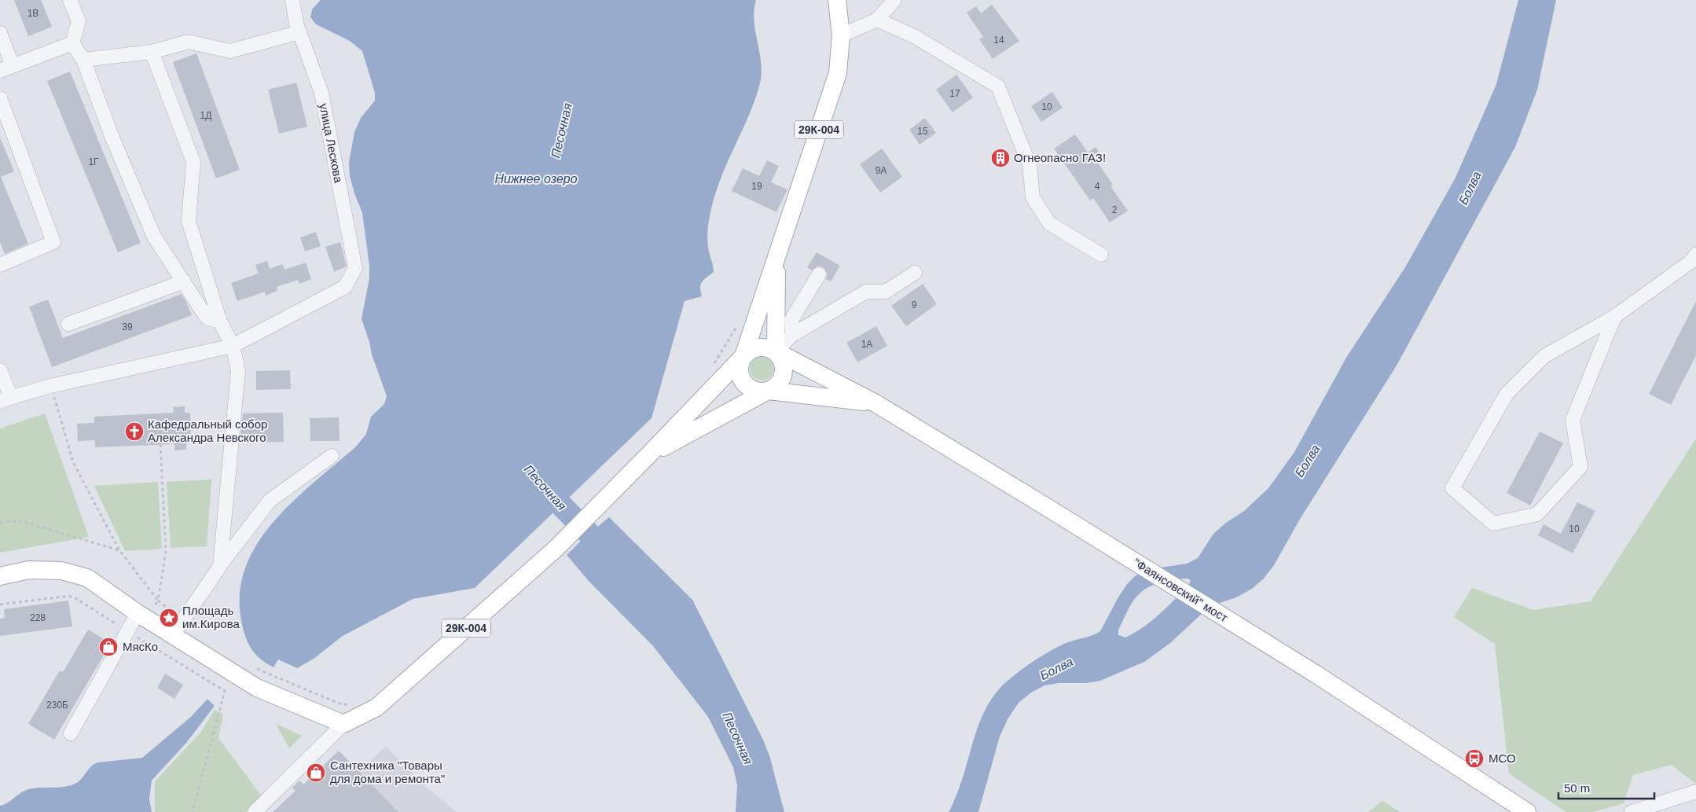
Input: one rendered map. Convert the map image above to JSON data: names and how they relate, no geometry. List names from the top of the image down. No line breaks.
{"streets":{"main road":["29К-004","\"Фаянсовский\" мост"],"street":["улица Лескова"]},"crossings":[["29К-004","\"Фаянсовский\" мост"]],"water":["Песочная","Нижнее озеро","Болва"],"places":{"building":["Огнеопасно ГАЗ!"],"church":["Кафедральный собор Александра Невского"],"place":["Площадь им.Кирова"],"shop":["МясКо","Сантехника \"Товары для дома и ремонта\""],"bus stop":["МСО"]},"house_numbers":["1В","14","17","10","1Д","15","1Г","9А","19","4","2","9","39","1А","10","228","230Б"],"scale_bar":"50 m"}
